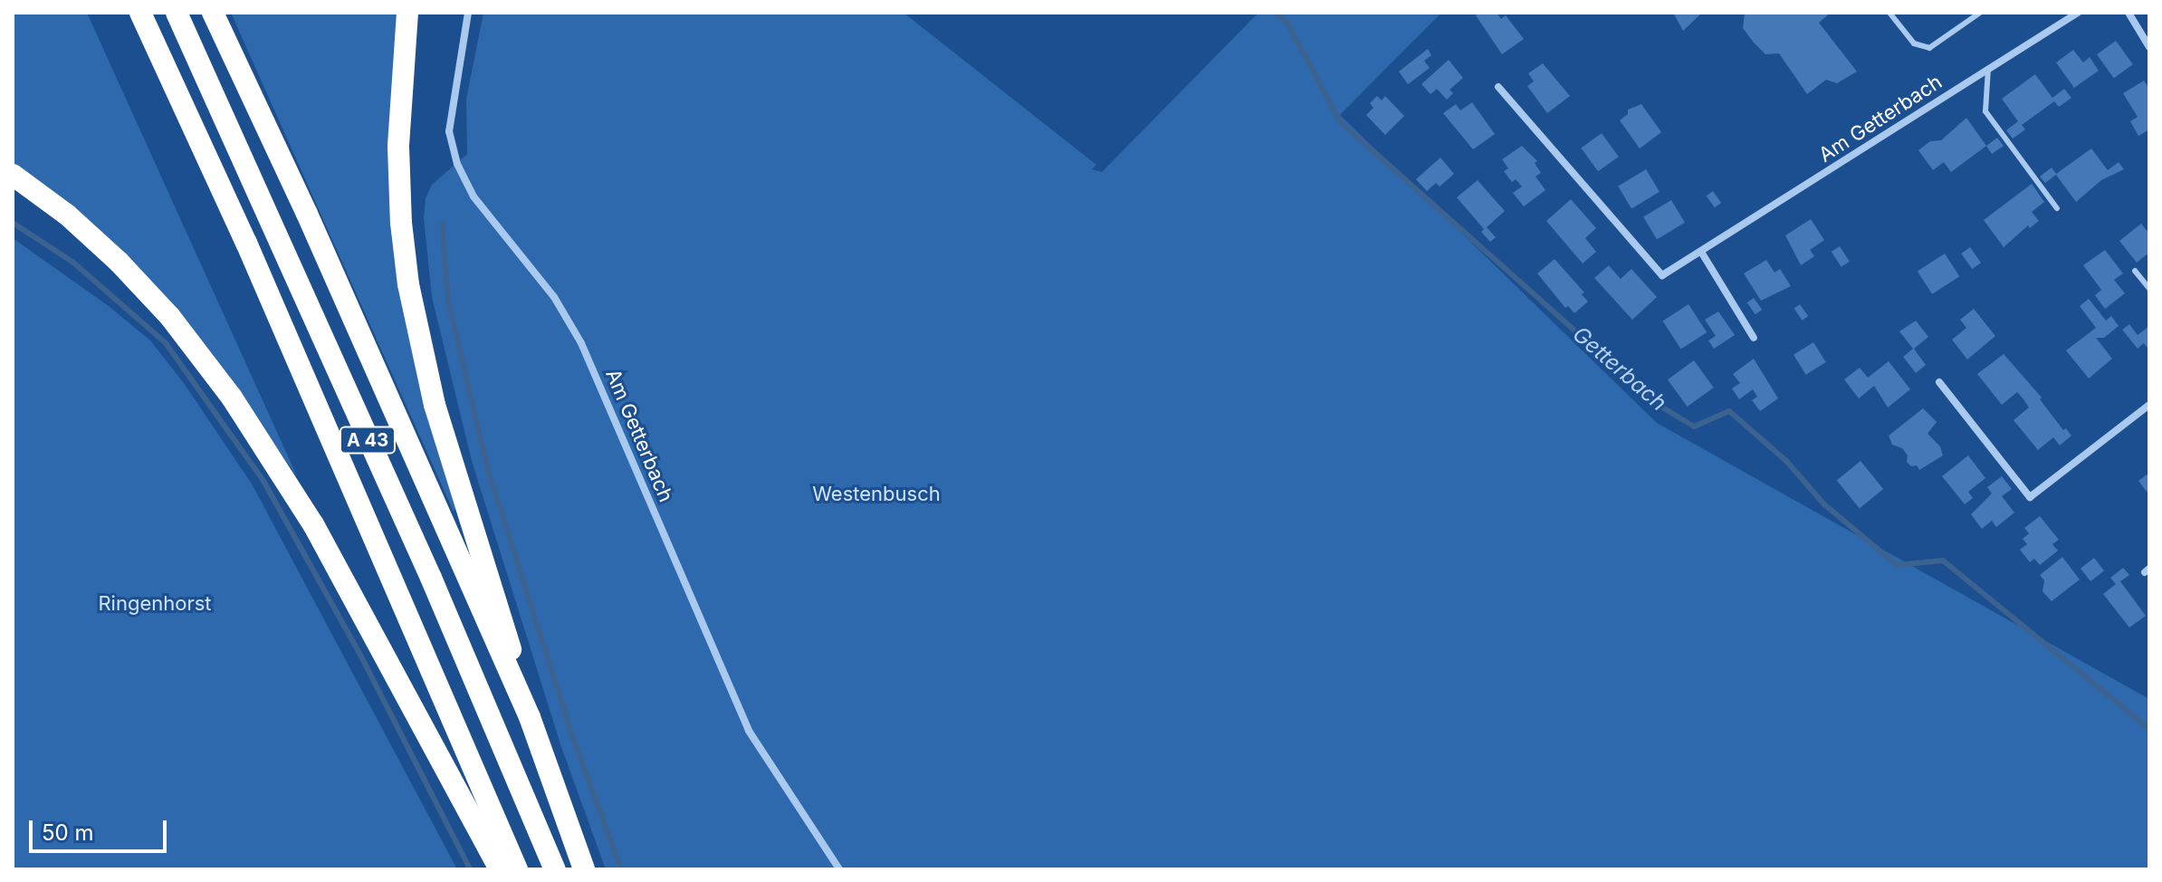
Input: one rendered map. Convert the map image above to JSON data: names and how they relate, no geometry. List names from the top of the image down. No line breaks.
{"streets":{"highway":["A 43"],"street":["Am Getterbach"]},"water":["Getterbach"],"parks":["Westenbusch","Ringenhorst"],"scale_bar":"50 m"}
